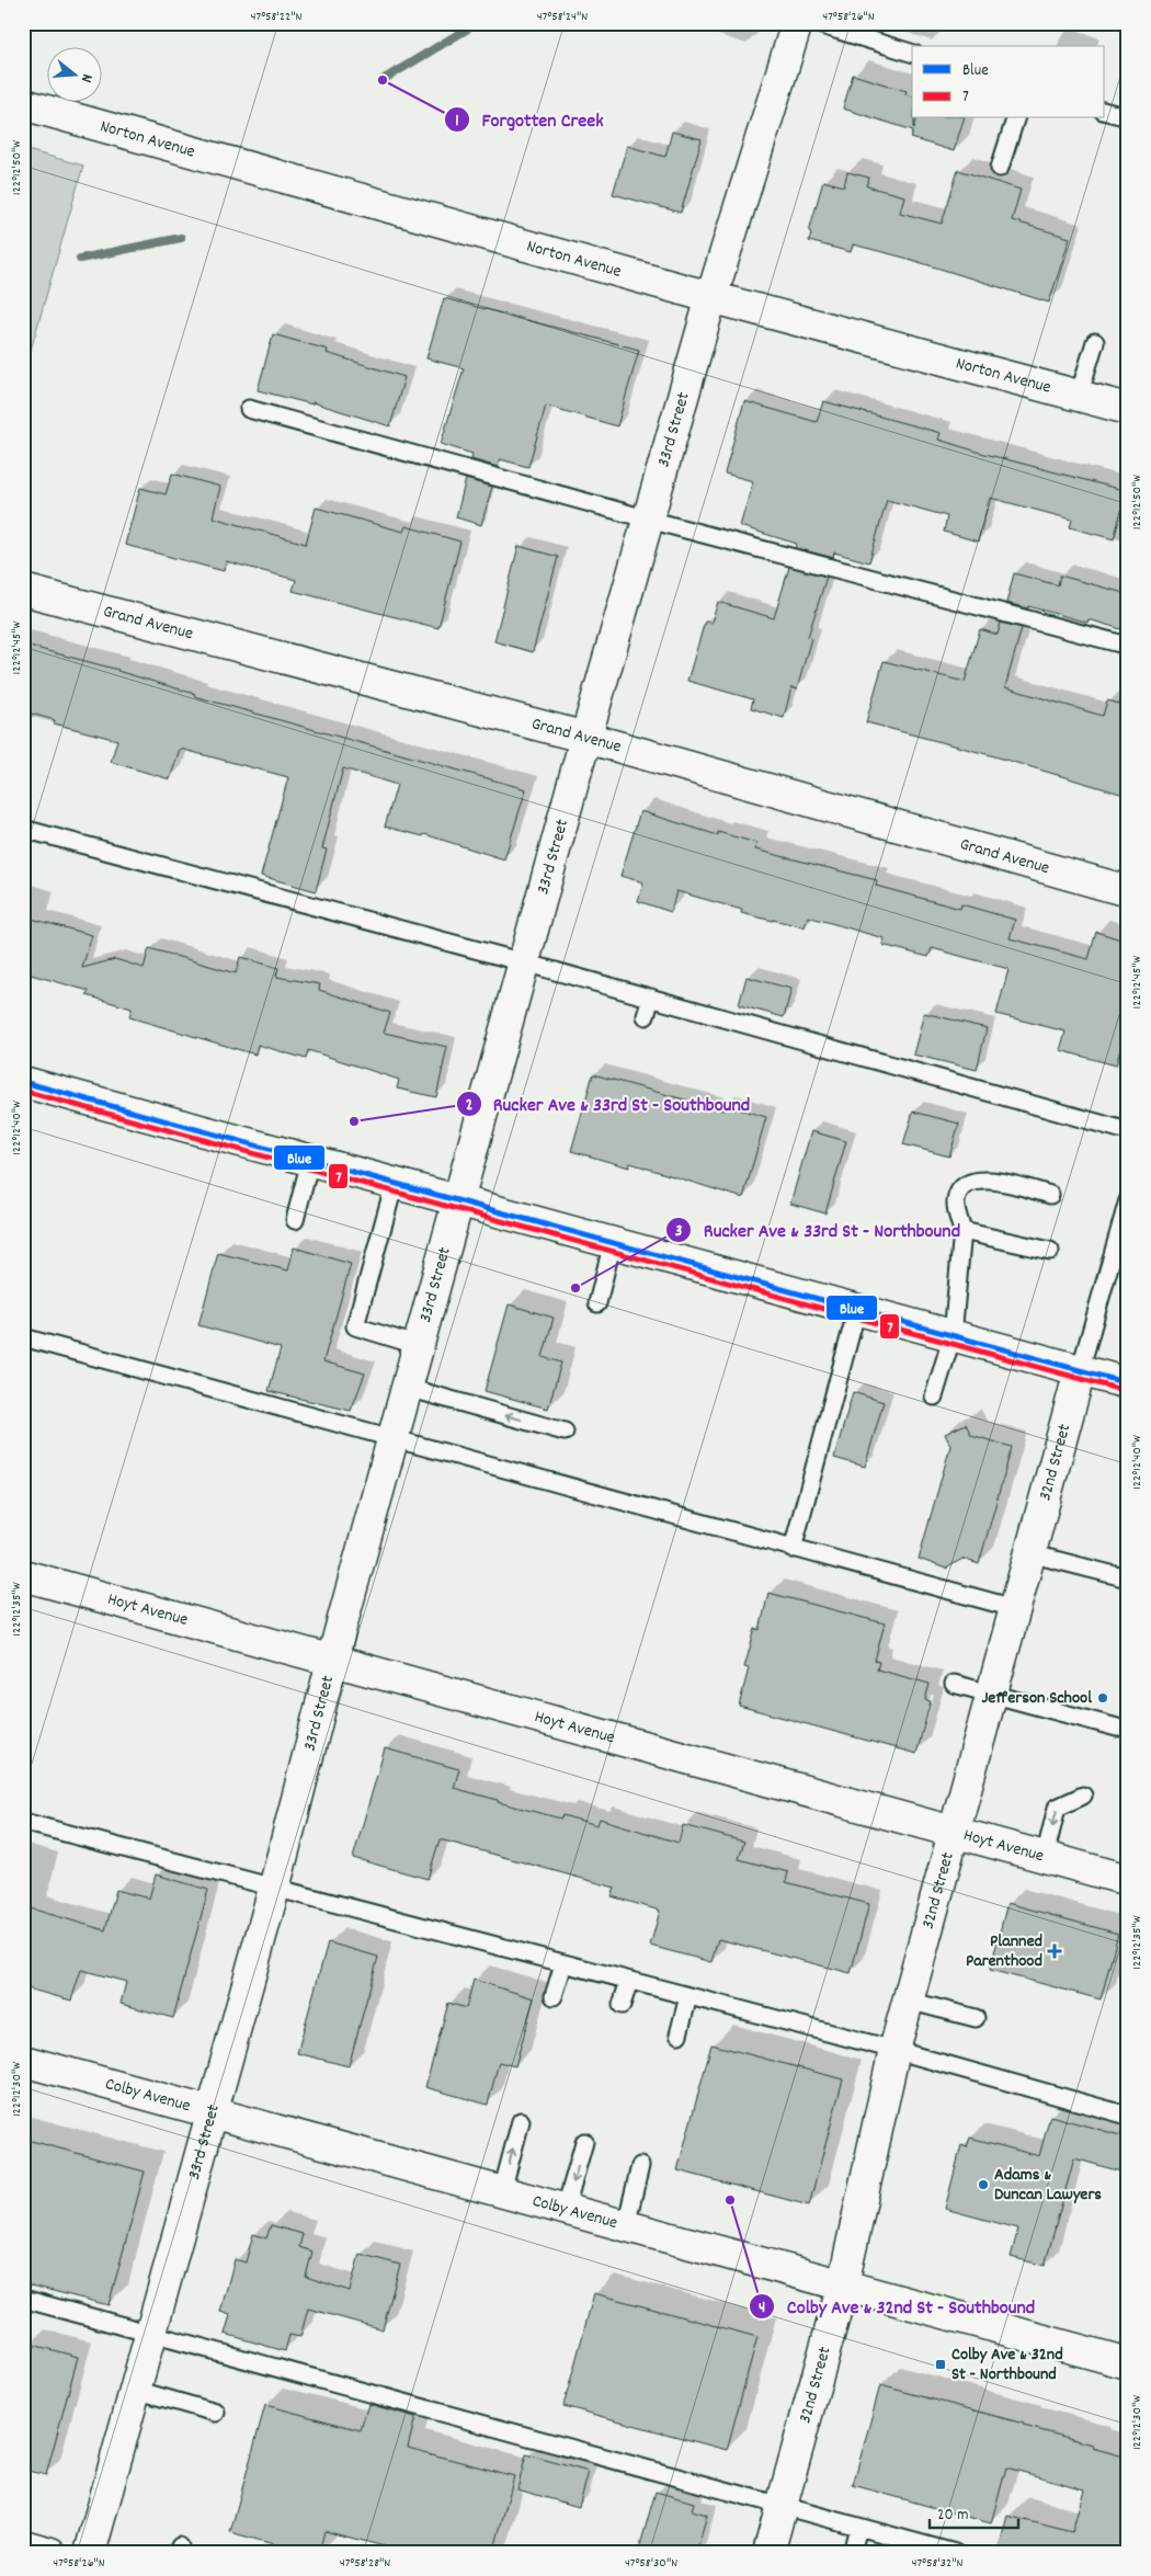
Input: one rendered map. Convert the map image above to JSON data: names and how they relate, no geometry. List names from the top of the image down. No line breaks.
{"streets":{"street":["Norton Avenue","33rd Street","Grand Avenue","32nd Street","Hoyt Avenue","Colby Avenue"]},"crossings":[["Norton Avenue","33rd Street"],["33rd Street","Grand Avenue"],["33rd Street","Hoyt Avenue"],["33rd Street","Colby Avenue"],["32nd Street","Hoyt Avenue"],["32nd Street","Colby Avenue"]],"places":{"other":["Forgotten Creek","Rucker Ave & 33rd St - Southbound","Rucker Ave & 33rd St - Northbound","Jefferson School","Adams & Duncan Lawyers","Colby Ave & 32nd St - Southbound"],"health":["Planned Parenthood"],"transit":["Colby Ave & 32nd St - Northbound"]},"lines":["transit line Blue","transit line 7"],"legend":["Blue","7"],"scale_bar":"20 m","north":"right","coordinates":["47°58'22\"N","47°58'24\"N","47°58'26\"N","122°12'50\"W","122°12'45\"W","122°12'40\"W","122°12'35\"W","122°12'30\"W","47°58'28\"N","47°58'30\"N","47°58'32\"N"]}
